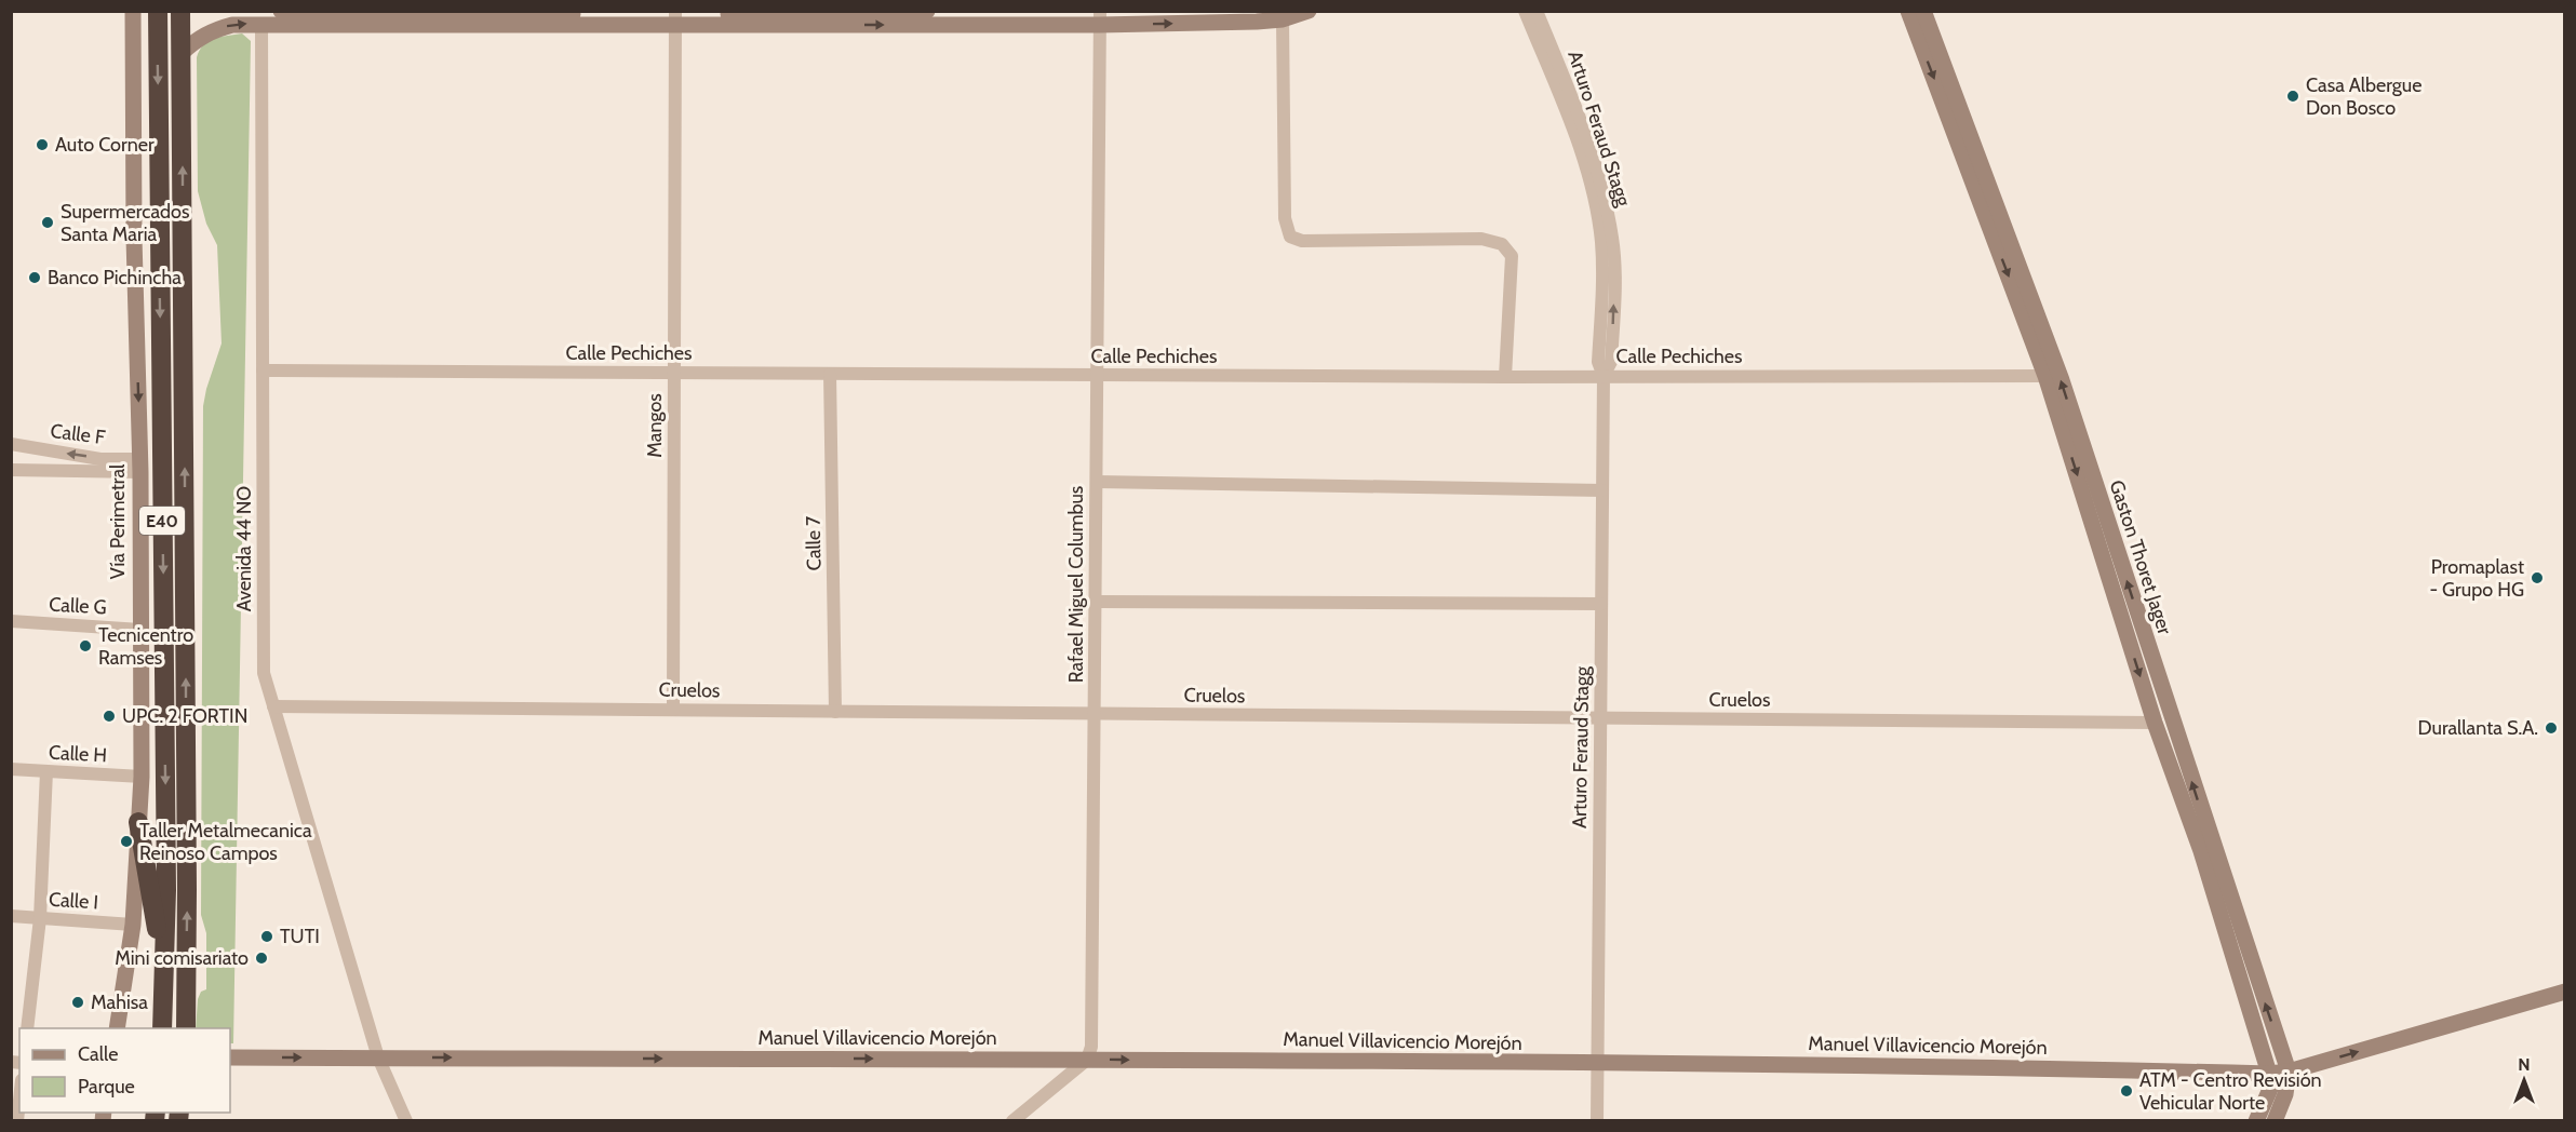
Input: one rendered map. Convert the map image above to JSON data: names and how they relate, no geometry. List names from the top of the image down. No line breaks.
{"streets":{"highway":["E40"],"street":["Arturo Feraud Stagg","Calle Pechiches","Mangos","Calle F","Vía Perimetral","Calle 7","Avenida 44 NO","Gaston Thoret Jager","Rafael Miguel Columbus","Calle G","Cruelos","Calle H","Calle I","Manuel Villavicencio Morejón"]},"crossings":[["Arturo Feraud Stagg","Calle Pechiches"],["Arturo Feraud Stagg","Cruelos"],["Arturo Feraud Stagg","Manuel Villavicencio Morejón"],["Calle Pechiches","Mangos"],["Calle Pechiches","Calle 7"],["Calle Pechiches","Avenida 44 NO"],["Calle Pechiches","Gaston Thoret Jager"],["Calle Pechiches","Rafael Miguel Columbus"],["Mangos","Cruelos"],["Calle F","Vía Perimetral"],["Vía Perimetral","Calle G"],["Vía Perimetral","Calle H"],["Vía Perimetral","Calle I"],["Calle 7","Cruelos"],["Avenida 44 NO","Cruelos"],["Avenida 44 NO","Manuel Villavicencio Morejón"],["Gaston Thoret Jager","Cruelos"],["Gaston Thoret Jager","Manuel Villavicencio Morejón"],["Rafael Miguel Columbus","Cruelos"],["Rafael Miguel Columbus","Manuel Villavicencio Morejón"]],"one_way":["Vía Perimetral","Manuel Villavicencio Morejón"],"places":["Casa Albergue Don Bosco","Auto Corner","Supermercados Santa Maria","Banco Pichincha","Promaplast - Grupo HG","Tecnicentro Ramses","UPC. 2 FORTIN","Durallanta S.A.","Taller Metalmecanica Reinoso Campos","TUTI","Mini comisariato","Mahisa","ATM - Centro Revisión Vehicular Norte"],"legend":["Calle","Parque"],"north":"top"}
